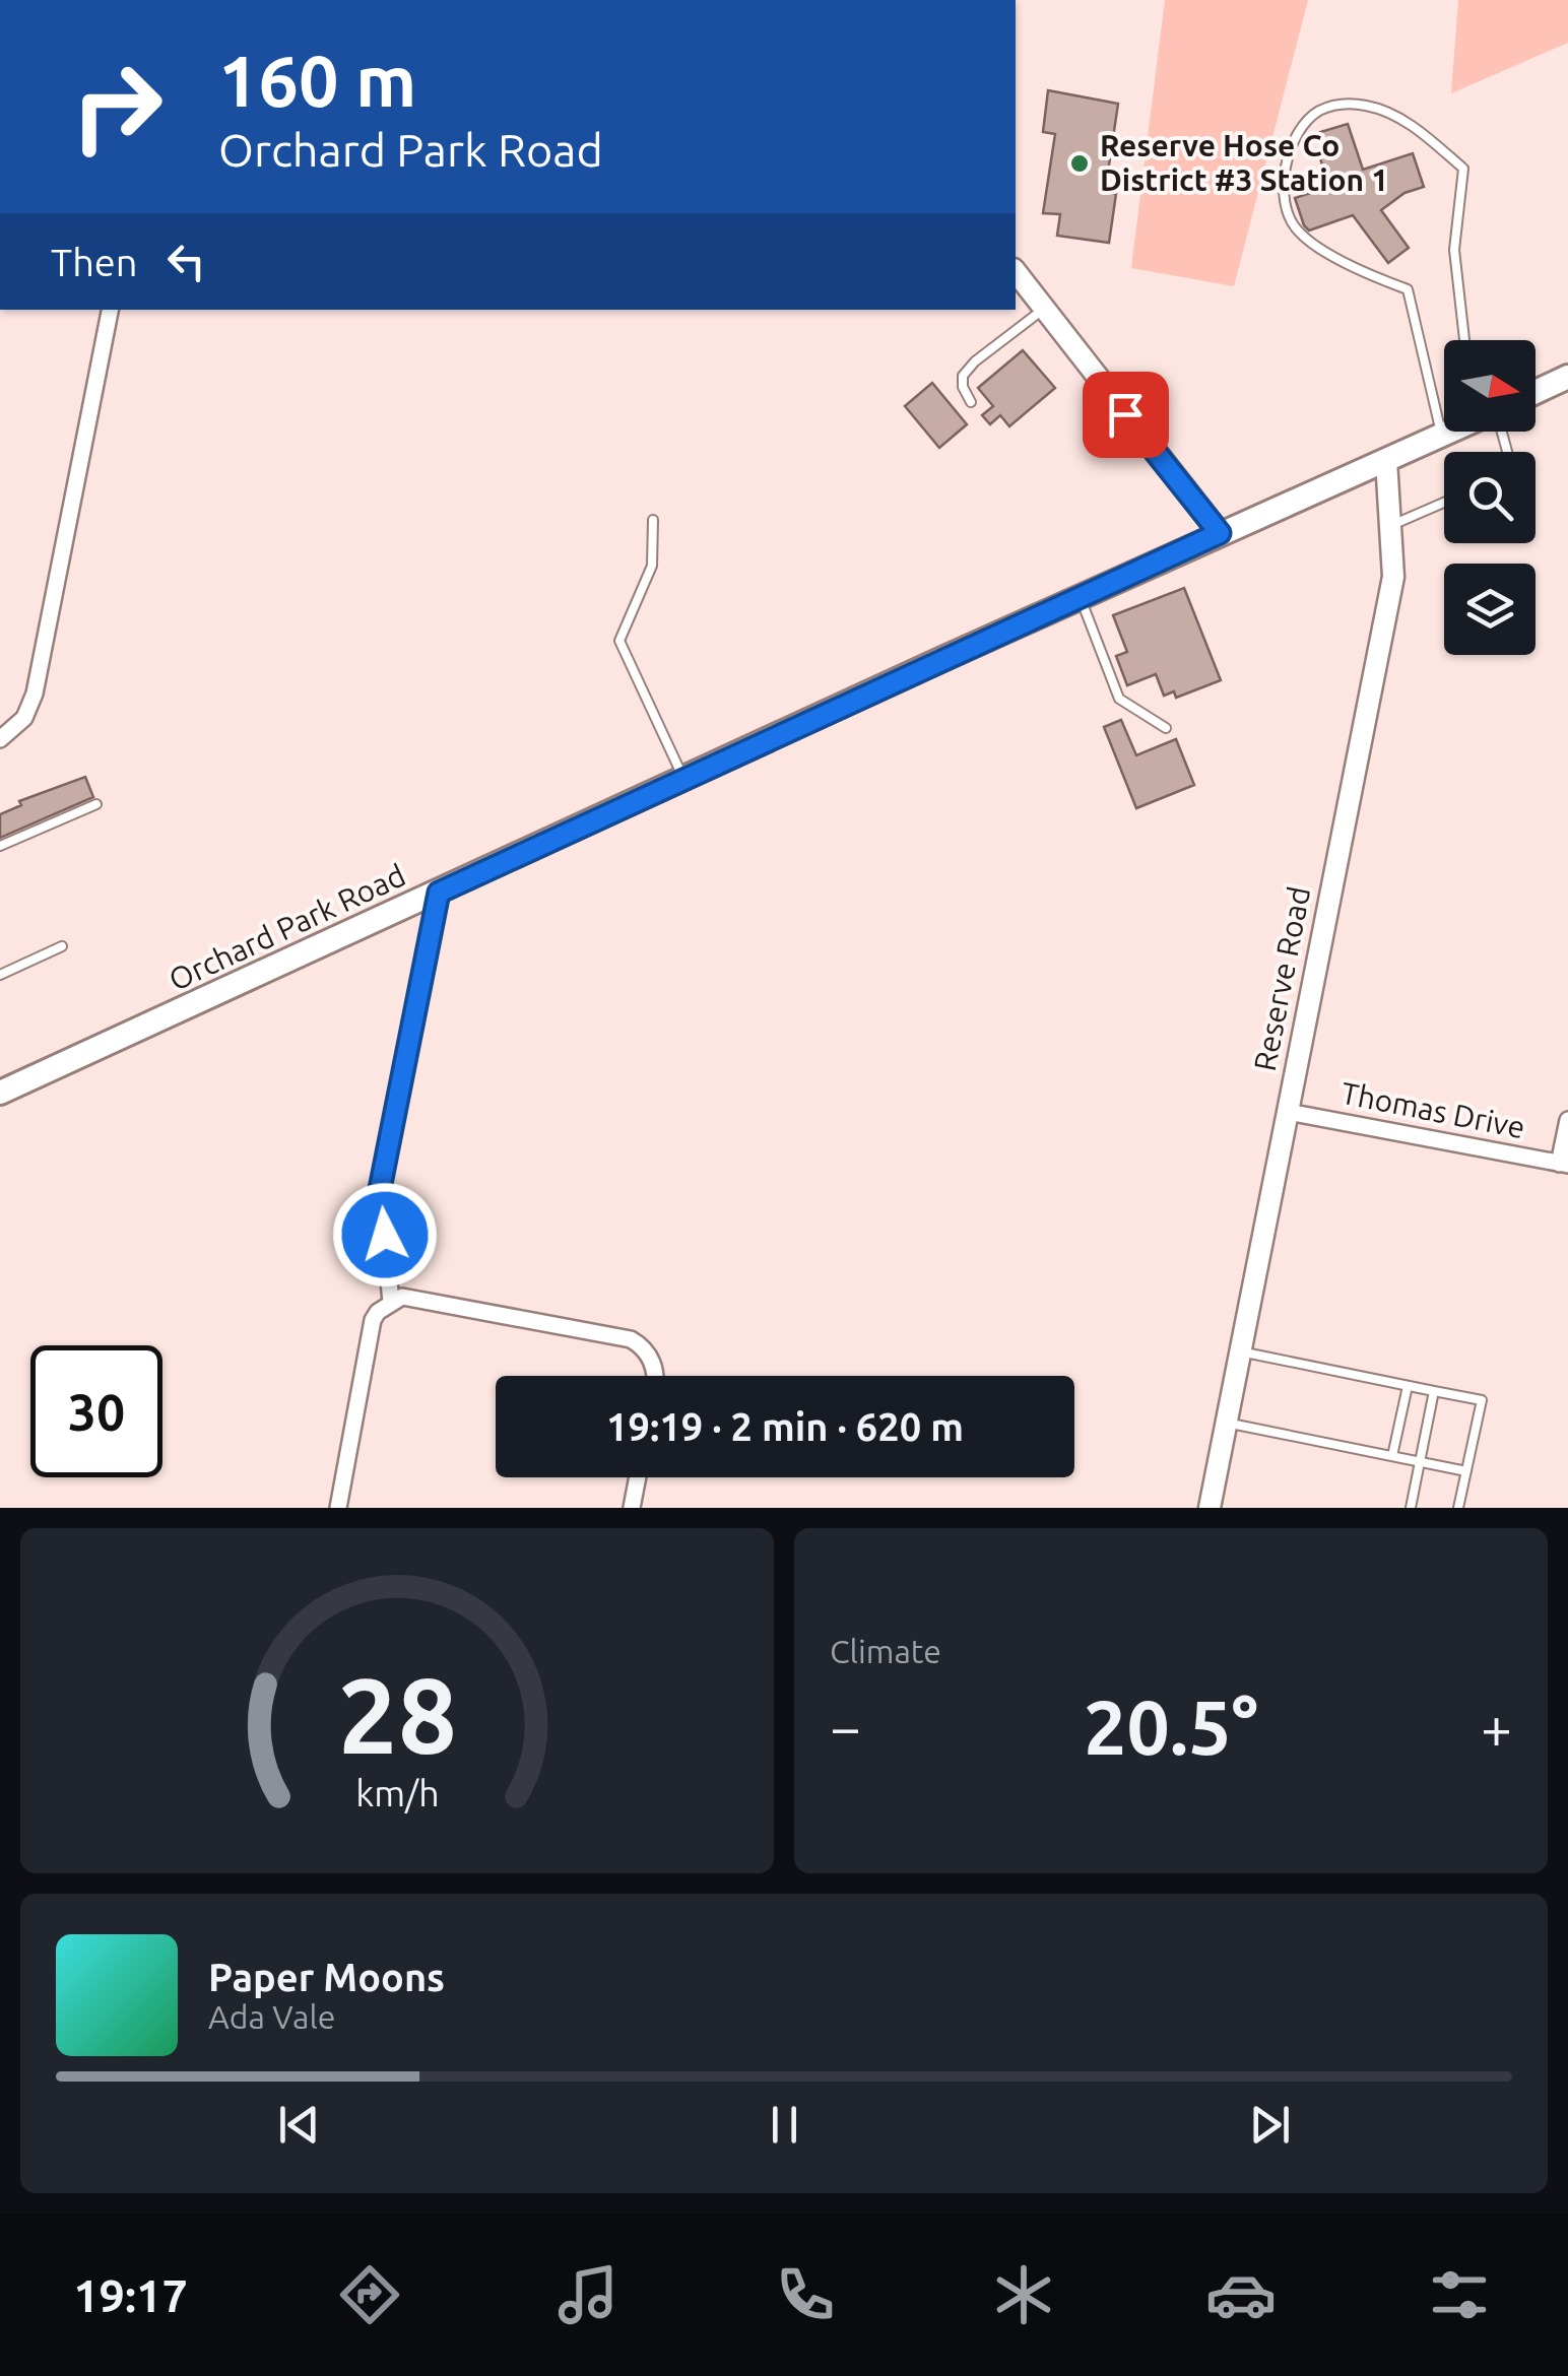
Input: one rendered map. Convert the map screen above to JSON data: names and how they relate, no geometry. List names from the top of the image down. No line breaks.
{"streets":{"main road":["Orchard Park Road"],"street":["Reserve Road","Thomas Drive"]},"crossings":[["Orchard Park Road","Reserve Road"],["Reserve Road","Thomas Drive"]],"places":["Reserve Hose Co District #3 Station 1"],"north":"right","page":{"turn":["160 m","Orchard Park Road"],"then":"Then","limit":"30","trip":"19:19 · 2 min · 620 m","tile":"Climate","heat":["−","20.5°","+"],"song":["Paper Moons","Ada Vale"],"tabs":"19:17","gauge":["28","km/h"]}}
